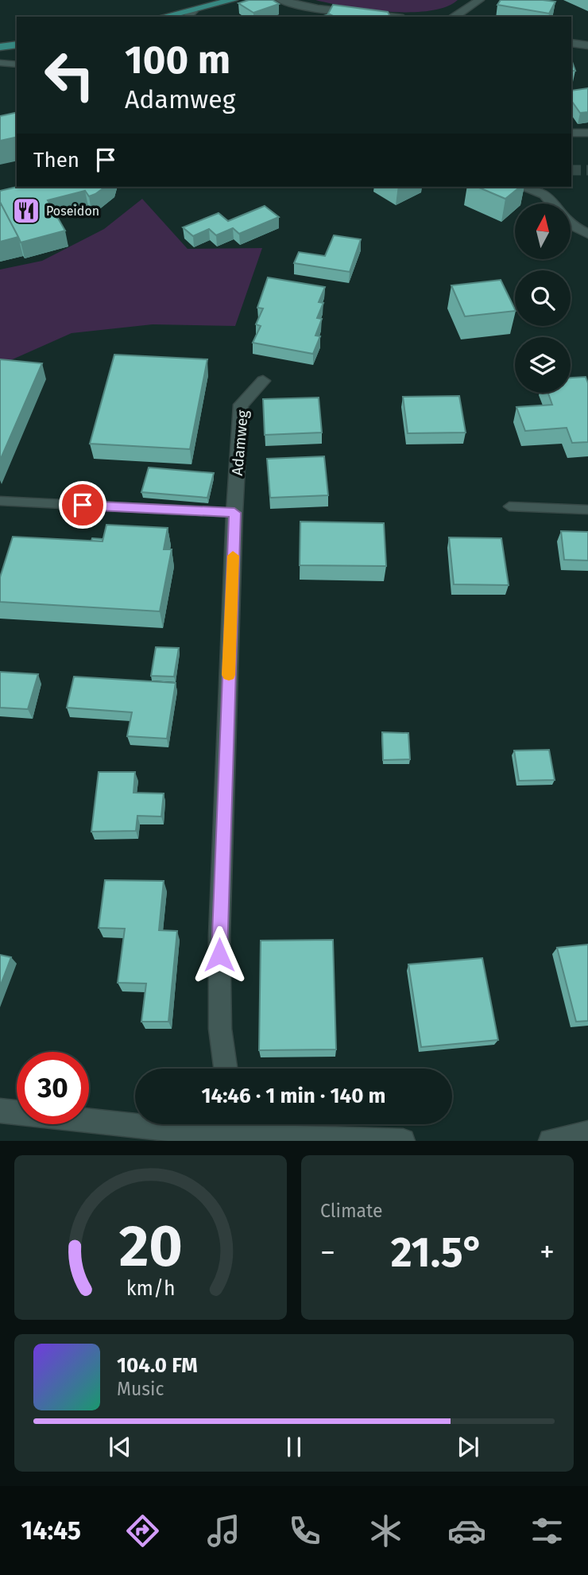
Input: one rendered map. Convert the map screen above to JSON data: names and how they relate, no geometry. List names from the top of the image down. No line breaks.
{"streets":{"street":["Adamweg"]},"places":{"restaurant":["Poseidon"]},"north":"top","page":{"turn":["100 m","Adamweg"],"then":"Then","limit":"30","trip":"14:46 · 1 min · 140 m","tile":"Climate","heat":["−","21.5°","+"],"song":["104.0 FM","Music"],"tabs":"14:45","gauge":["20","km/h"]}}
